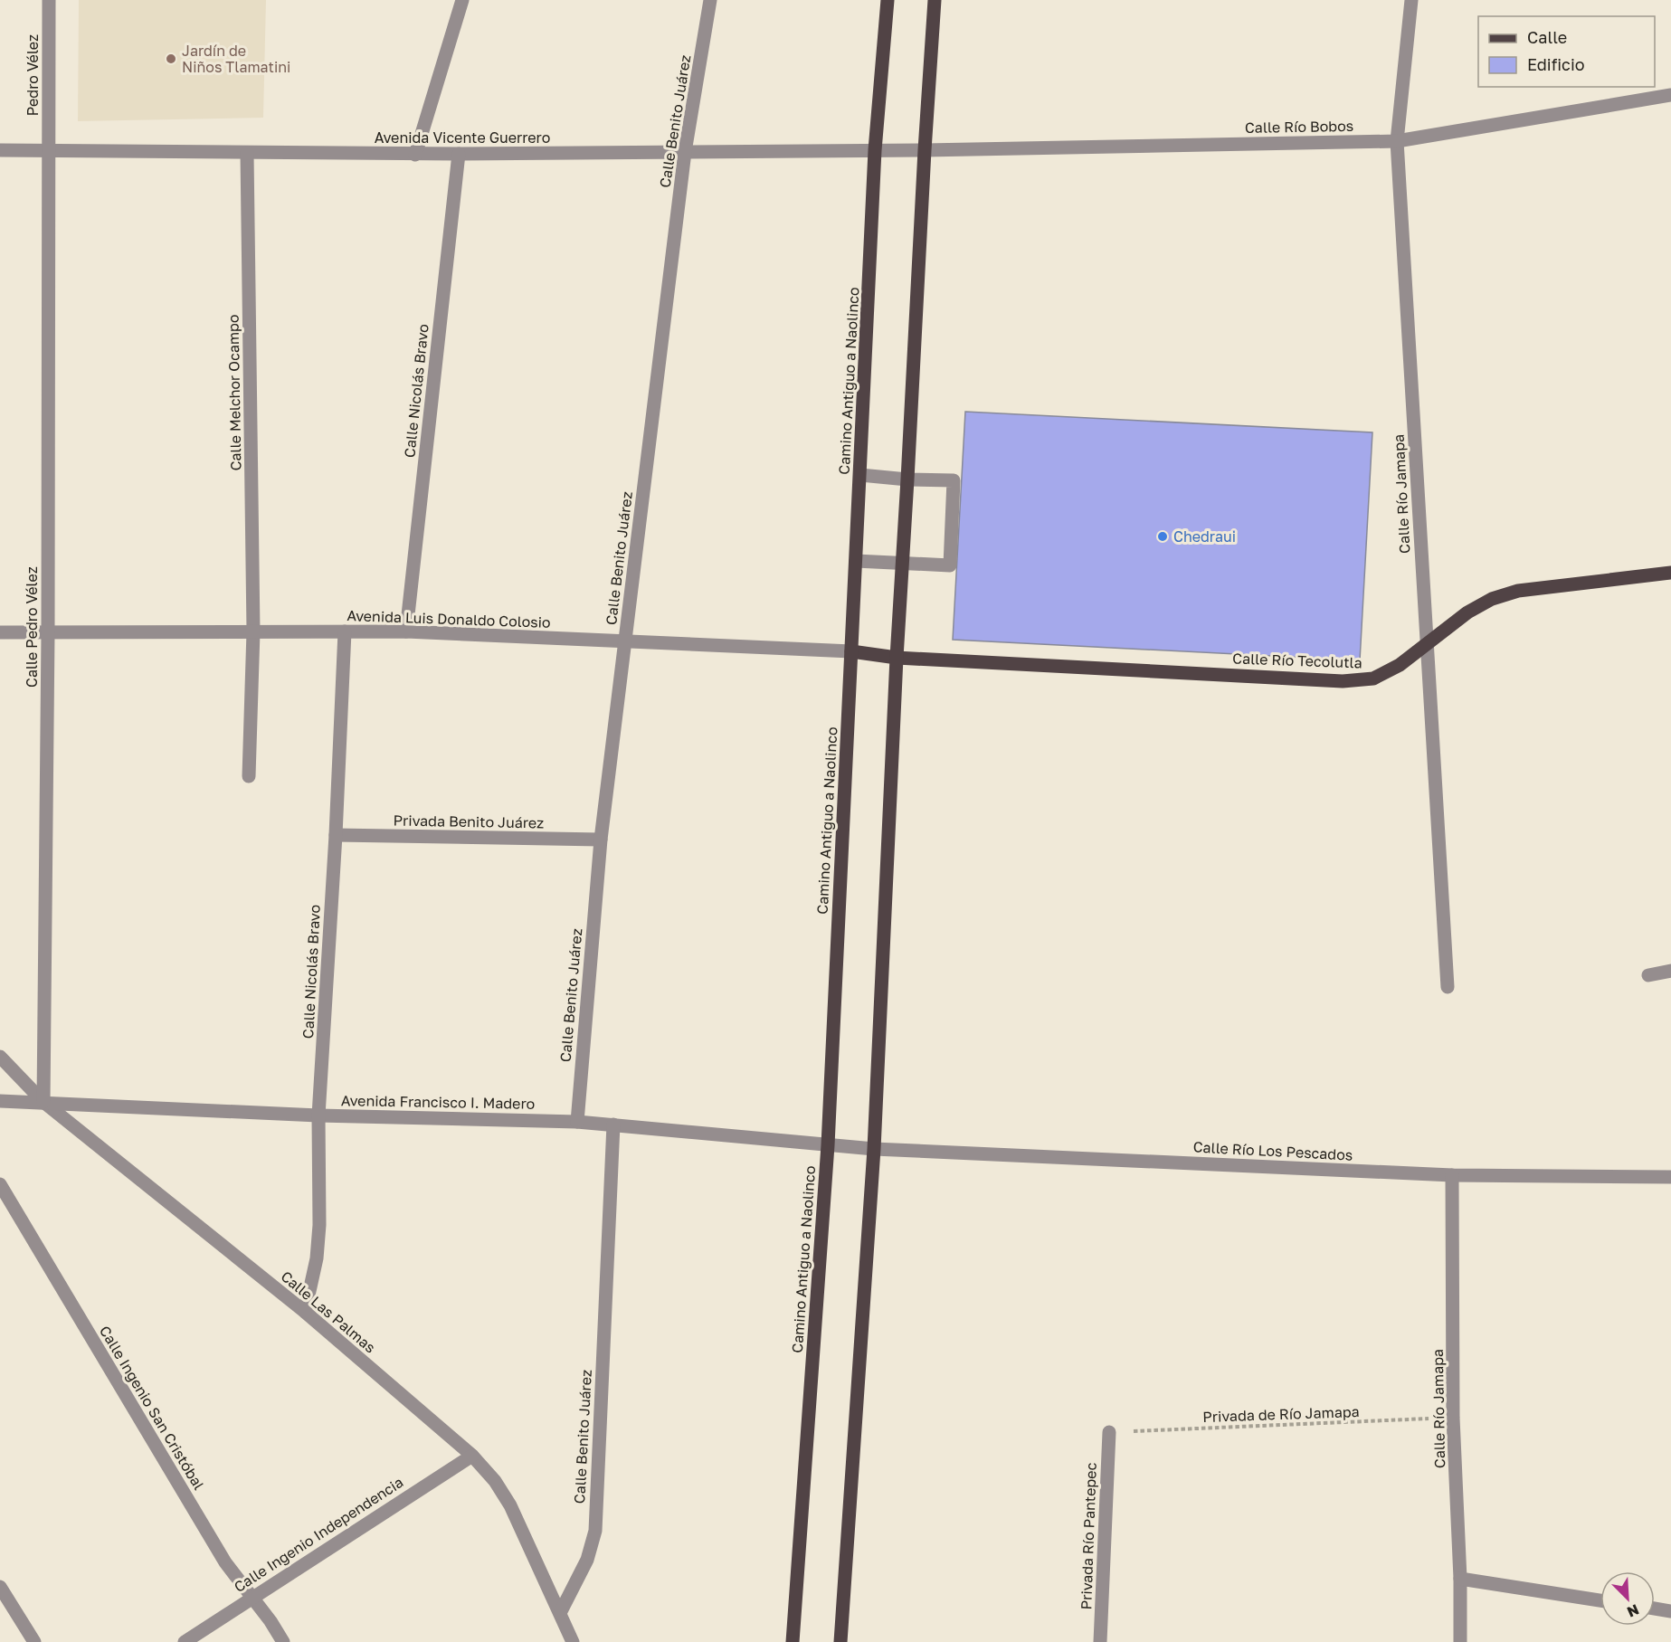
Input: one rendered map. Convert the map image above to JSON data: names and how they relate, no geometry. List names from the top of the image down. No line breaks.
{"streets":{"main road":["Camino Antiguo a Naolinco","Avenida Luis Donaldo Colosio","Calle Río Tecolutla"],"street":["Pedro Vélez","Calle Benito Juárez","Calle Río Bobos","Avenida Vicente Guerrero","Calle Nicolás Bravo","Calle Melchor Ocampo","Calle Río Jamapa","Calle Pedro Vélez","Privada Benito Juárez","Avenida Francisco I. Madero","Calle Río Los Pescados","Calle Las Palmas","Calle Ingenio San Cristóbal","Calle Ingenio Independencia","Privada Río Pantepec"],"path":["Privada de Río Jamapa"]},"crossings":[["Pedro Vélez","Avenida Vicente Guerrero"],["Pedro Vélez","Calle Pedro Vélez"],["Calle Benito Juárez","Avenida Vicente Guerrero"],["Calle Benito Juárez","Avenida Luis Donaldo Colosio"],["Calle Benito Juárez","Privada Benito Juárez"],["Calle Benito Juárez","Avenida Francisco I. Madero"],["Calle Benito Juárez","Calle Las Palmas"],["Calle Río Bobos","Avenida Vicente Guerrero"],["Calle Río Bobos","Calle Río Jamapa"],["Avenida Vicente Guerrero","Camino Antiguo a Naolinco"],["Avenida Vicente Guerrero","Calle Nicolás Bravo"],["Avenida Vicente Guerrero","Calle Melchor Ocampo"],["Avenida Vicente Guerrero","Calle Pedro Vélez"],["Camino Antiguo a Naolinco","Avenida Luis Donaldo Colosio"],["Camino Antiguo a Naolinco","Avenida Francisco I. Madero"],["Calle Nicolás Bravo","Avenida Luis Donaldo Colosio"],["Calle Nicolás Bravo","Privada Benito Juárez"],["Calle Nicolás Bravo","Avenida Francisco I. Madero"],["Calle Nicolás Bravo","Calle Las Palmas"],["Calle Melchor Ocampo","Avenida Luis Donaldo Colosio"],["Calle Río Jamapa","Calle Río Tecolutla"],["Calle Río Jamapa","Calle Río Los Pescados"],["Calle Río Jamapa","Privada de Río Jamapa"],["Avenida Luis Donaldo Colosio","Calle Pedro Vélez"],["Avenida Luis Donaldo Colosio","Calle Río Tecolutla"],["Calle Pedro Vélez","Avenida Francisco I. Madero"],["Calle Pedro Vélez","Calle Las Palmas"],["Avenida Francisco I. Madero","Calle Río Los Pescados"],["Avenida Francisco I. Madero","Calle Las Palmas"],["Calle Las Palmas","Calle Ingenio Independencia"],["Calle Ingenio San Cristóbal","Calle Ingenio Independencia"],["Privada de Río Jamapa","Privada Río Pantepec"]],"places":["Jardín de Niños Tlamatini","Chedraui"],"legend":["Calle","Edificio"],"north":"bottom right"}
